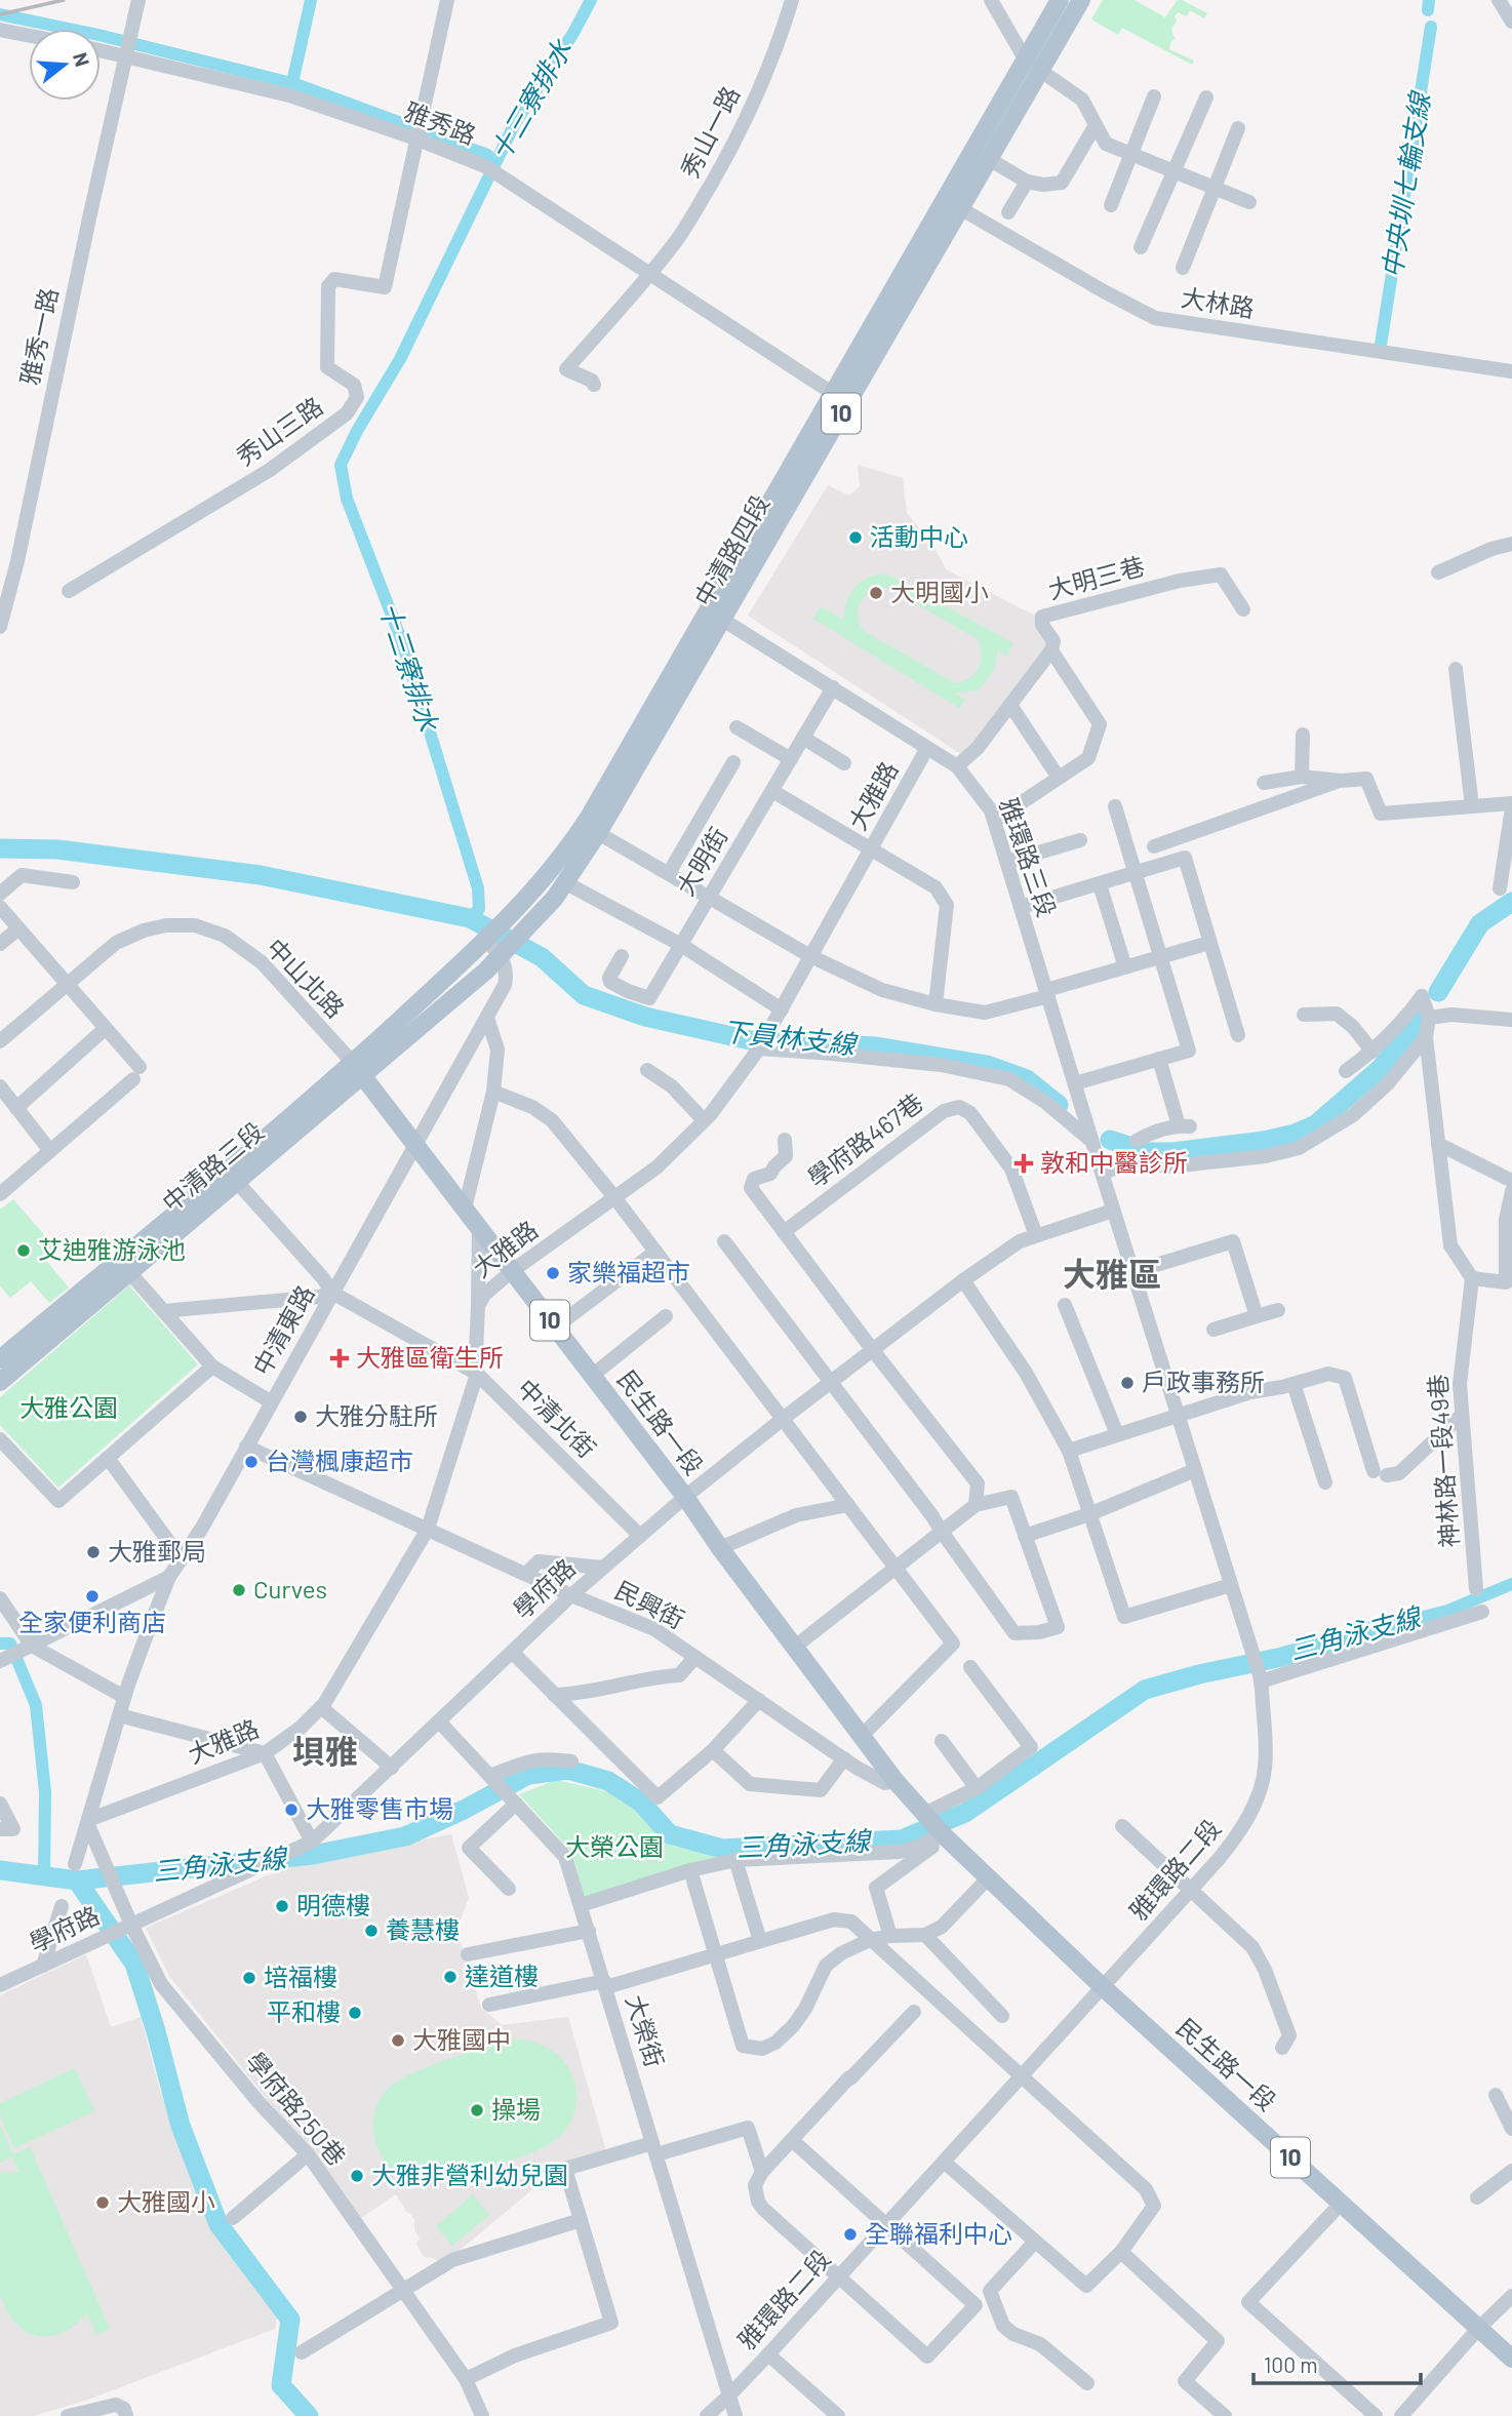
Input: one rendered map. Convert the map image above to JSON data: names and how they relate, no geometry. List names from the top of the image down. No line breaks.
{"streets":{"main road":["10","中清路四段","中清路三段","民生路一段"],"street":["雅秀路","秀山一路","大林路","雅秀一路","秀山三路","大明三巷","大雅路","雅環路三段","大明街","中山北路","學府路467巷","中清東路","中清北街","神林路一段49巷","學府路","民興街","雅環路二段","大榮街","學府路250巷"]},"crossings":[["雅秀路","秀山一路"],["雅秀路","雅秀一路"],["雅秀路","秀山三路"],["雅秀路","中清路四段"],["大林路","中清路四段"],["10","民生路一段"],["中清路四段","雅環路三段"],["中清路四段","中山北路"],["中清路四段","中清路三段"],["中清路四段","中清東路"],["中清路四段","民生路一段"],["大雅路","雅環路三段"],["大雅路","中清東路"],["大雅路","中清北街"],["大雅路","民生路一段"],["大雅路","民興街"],["大雅路","學府路250巷"],["雅環路三段","大明街"],["雅環路三段","學府路"],["雅環路三段","雅環路二段"],["中山北路","中清路三段"],["中山北路","民生路一段"],["學府路467巷","學府路"],["中清路三段","中清北街"],["中清路三段","民生路一段"],["中清東路","中清北街"],["中清東路","民生路一段"],["中清東路","民興街"],["中清東路","學府路250巷"],["中清北街","學府路"],["民生路一段","學府路"],["民生路一段","民興街"],["民生路一段","雅環路二段"],["學府路","民興街"],["學府路","雅環路二段"],["學府路","大榮街"],["學府路","學府路250巷"],["雅環路二段","大榮街"]],"districts":["大雅區","垻雅"],"water":["十三寮排水","中央圳七輪支線","下員林支線","三角泳支線"],"parks":["大雅公園","大榮公園"],"places":{"other":["活動中心","大明國小","艾迪雅游泳池","家樂福超市","戶政事務所","大雅分駐所","台灣楓康超市","大雅郵局","Curves","全家便利商店","大雅零售市場","明德樓","養慧樓","達道樓","培福樓","平和樓","大雅國中","操場","大雅非營利幼兒園","大雅國小","全聯福利中心"],"health":["敦和中醫診所","大雅區衛生所"]},"scale_bar":"100 m","north":"right"}
